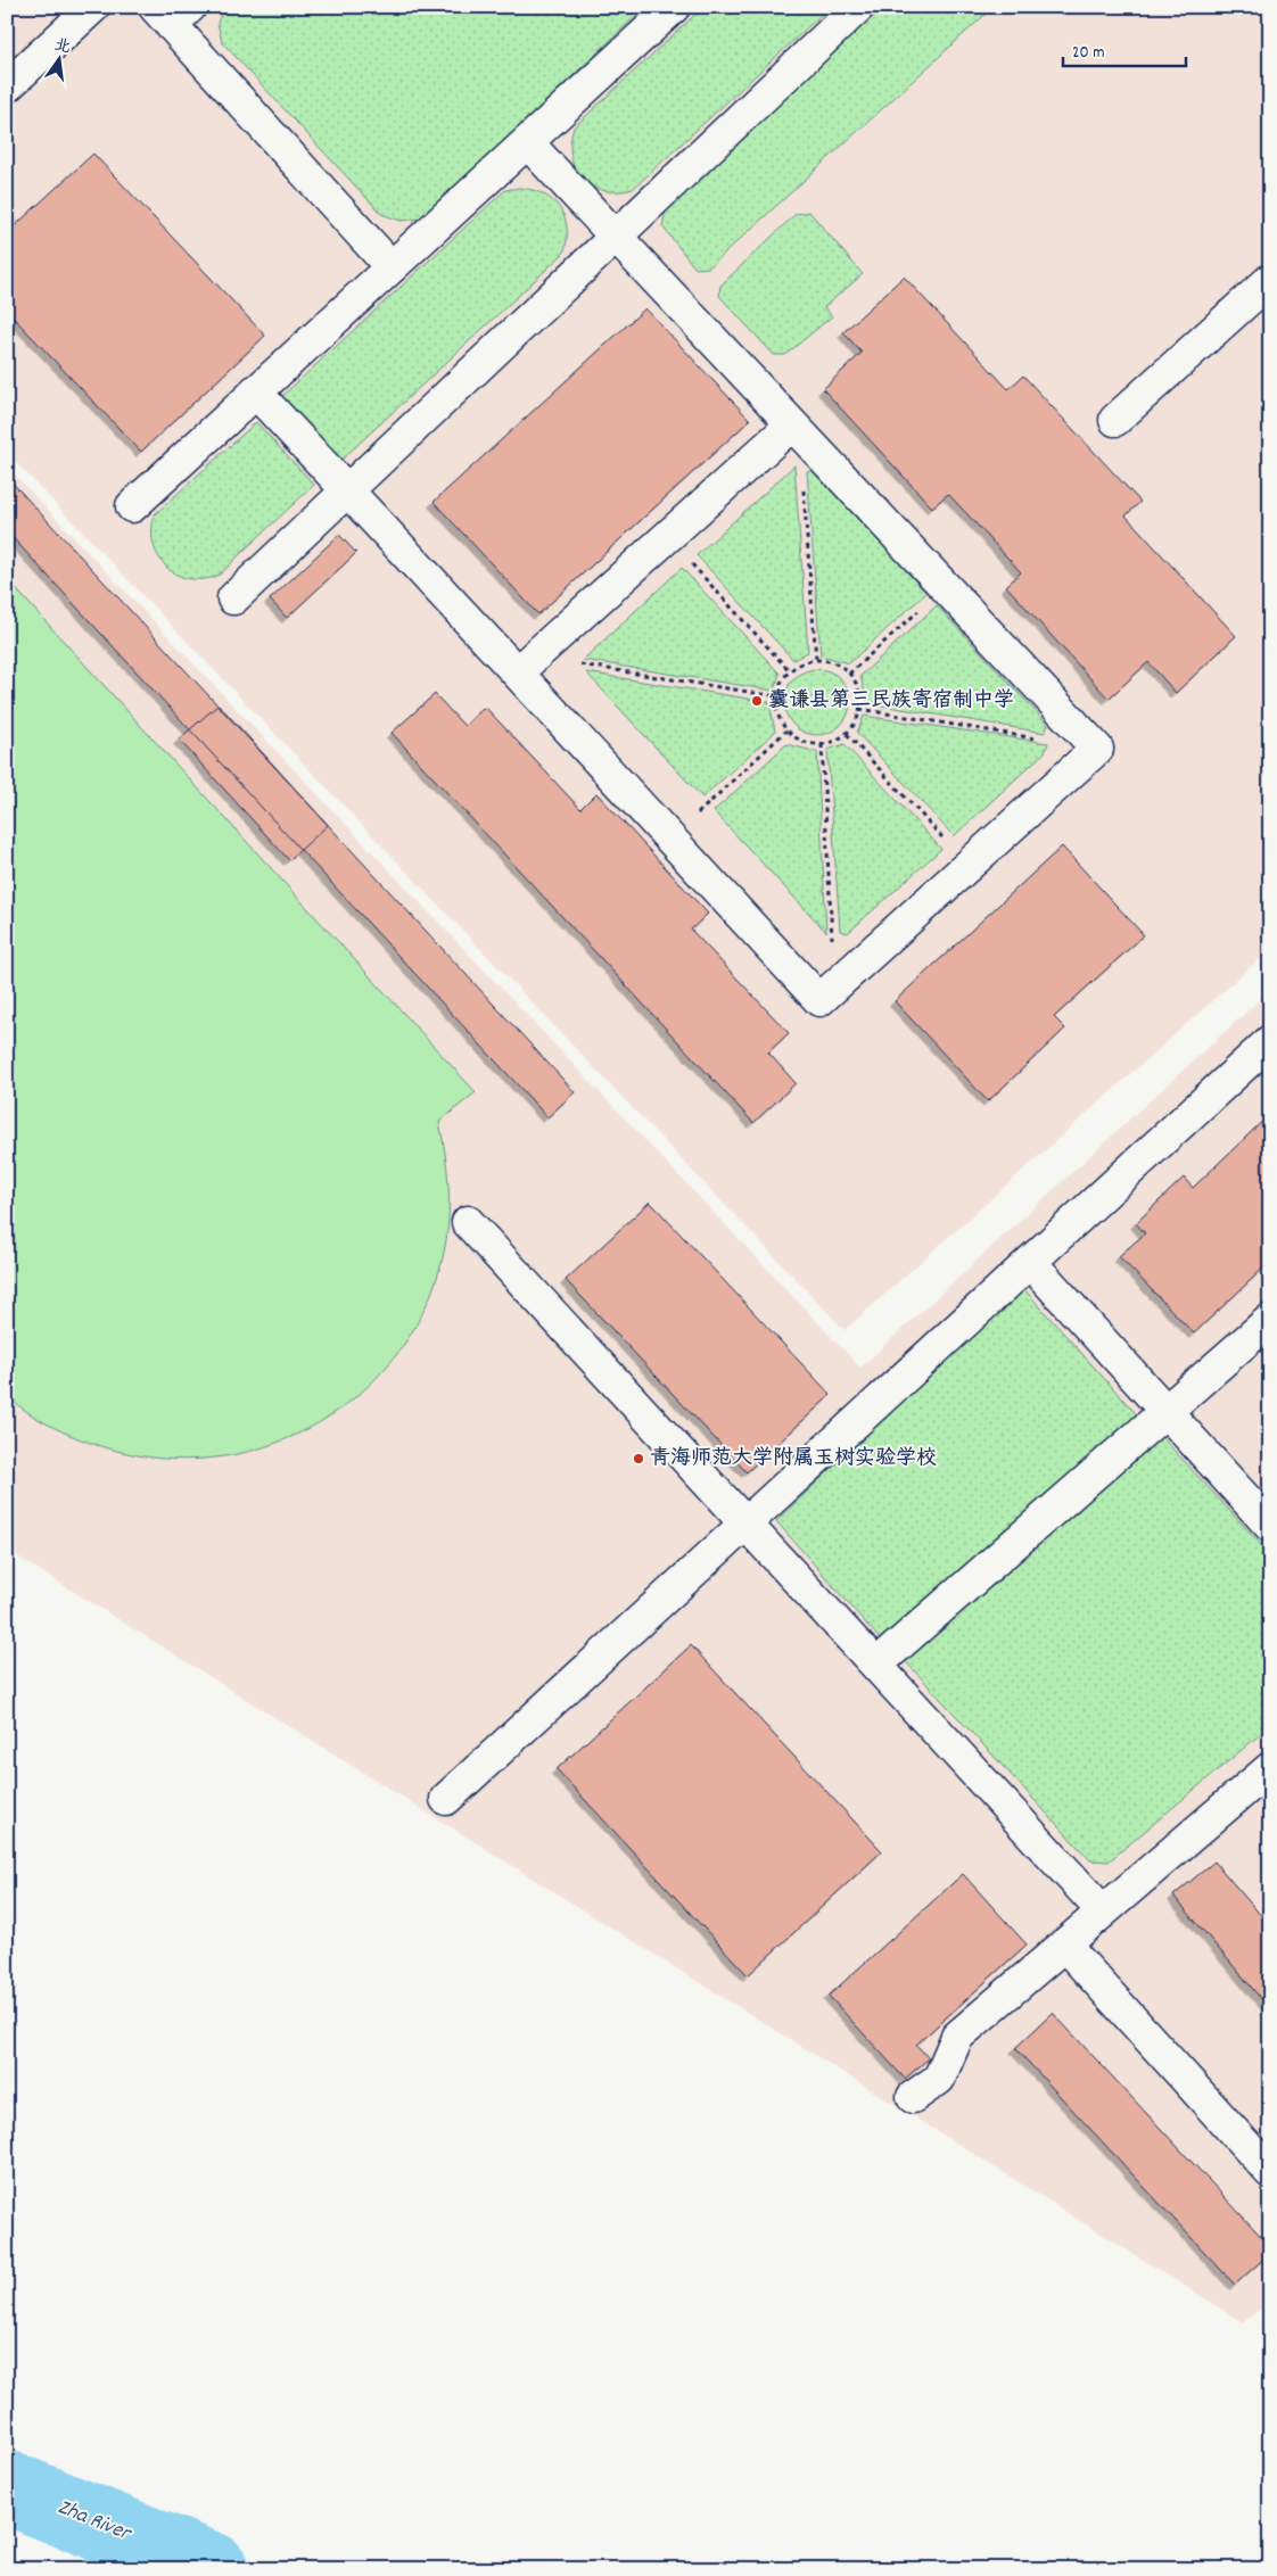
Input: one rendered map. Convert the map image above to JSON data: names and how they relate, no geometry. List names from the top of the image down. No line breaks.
{"water":["Zha River"],"places":["囊谦县第三民族寄宿制中学","青海师范大学附属玉树实验学校"],"scale_bar":"20 m","north":"top"}
